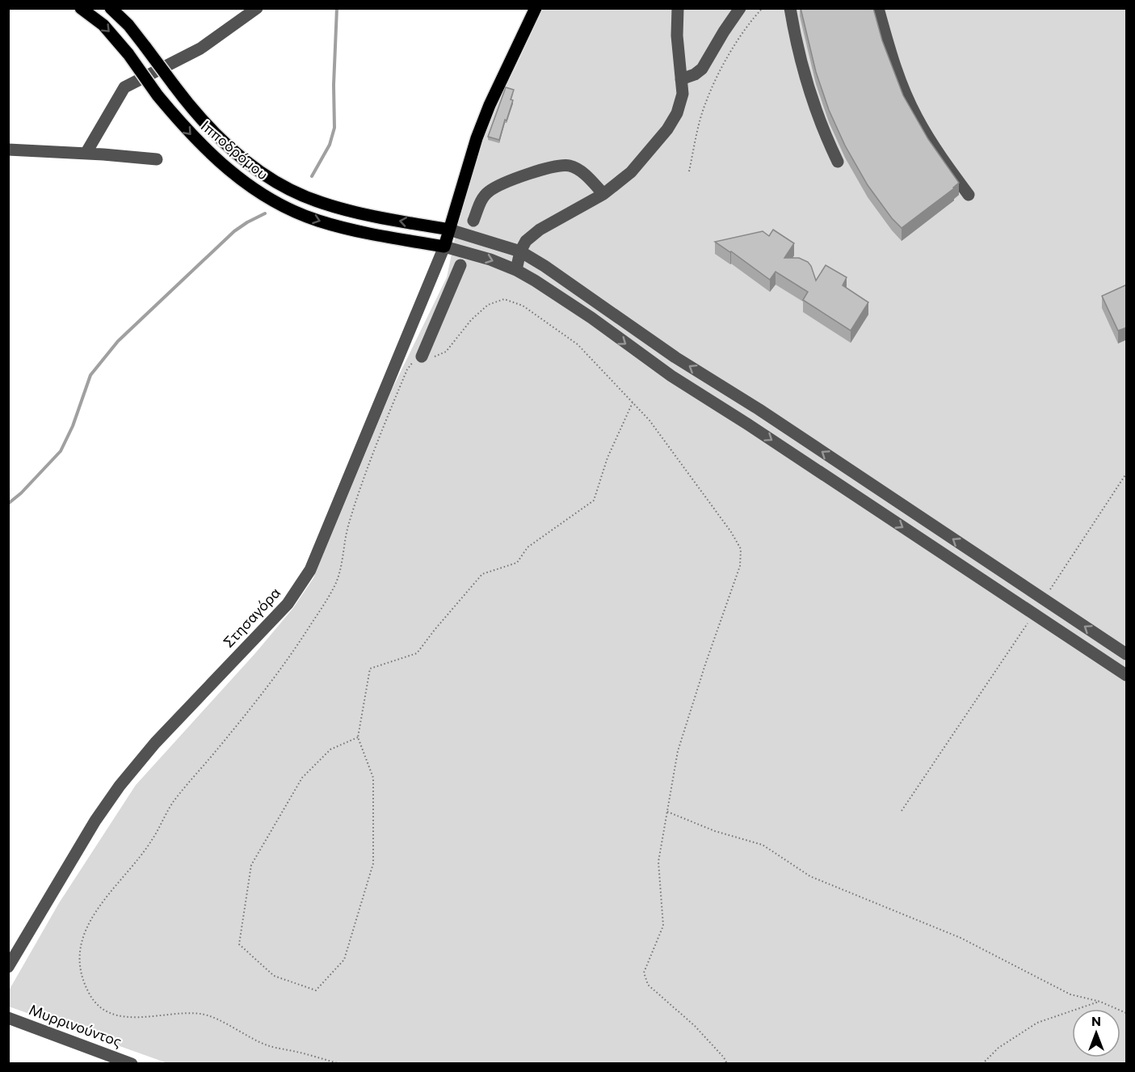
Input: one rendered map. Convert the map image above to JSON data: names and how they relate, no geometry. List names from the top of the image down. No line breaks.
{"streets":{"main road":["Ιπποδρόμου"],"street":["Στησαγόρα","Μυρρινούντος"]},"crossings":[["Ιπποδρόμου","Στησαγόρα"]],"north":"top"}
